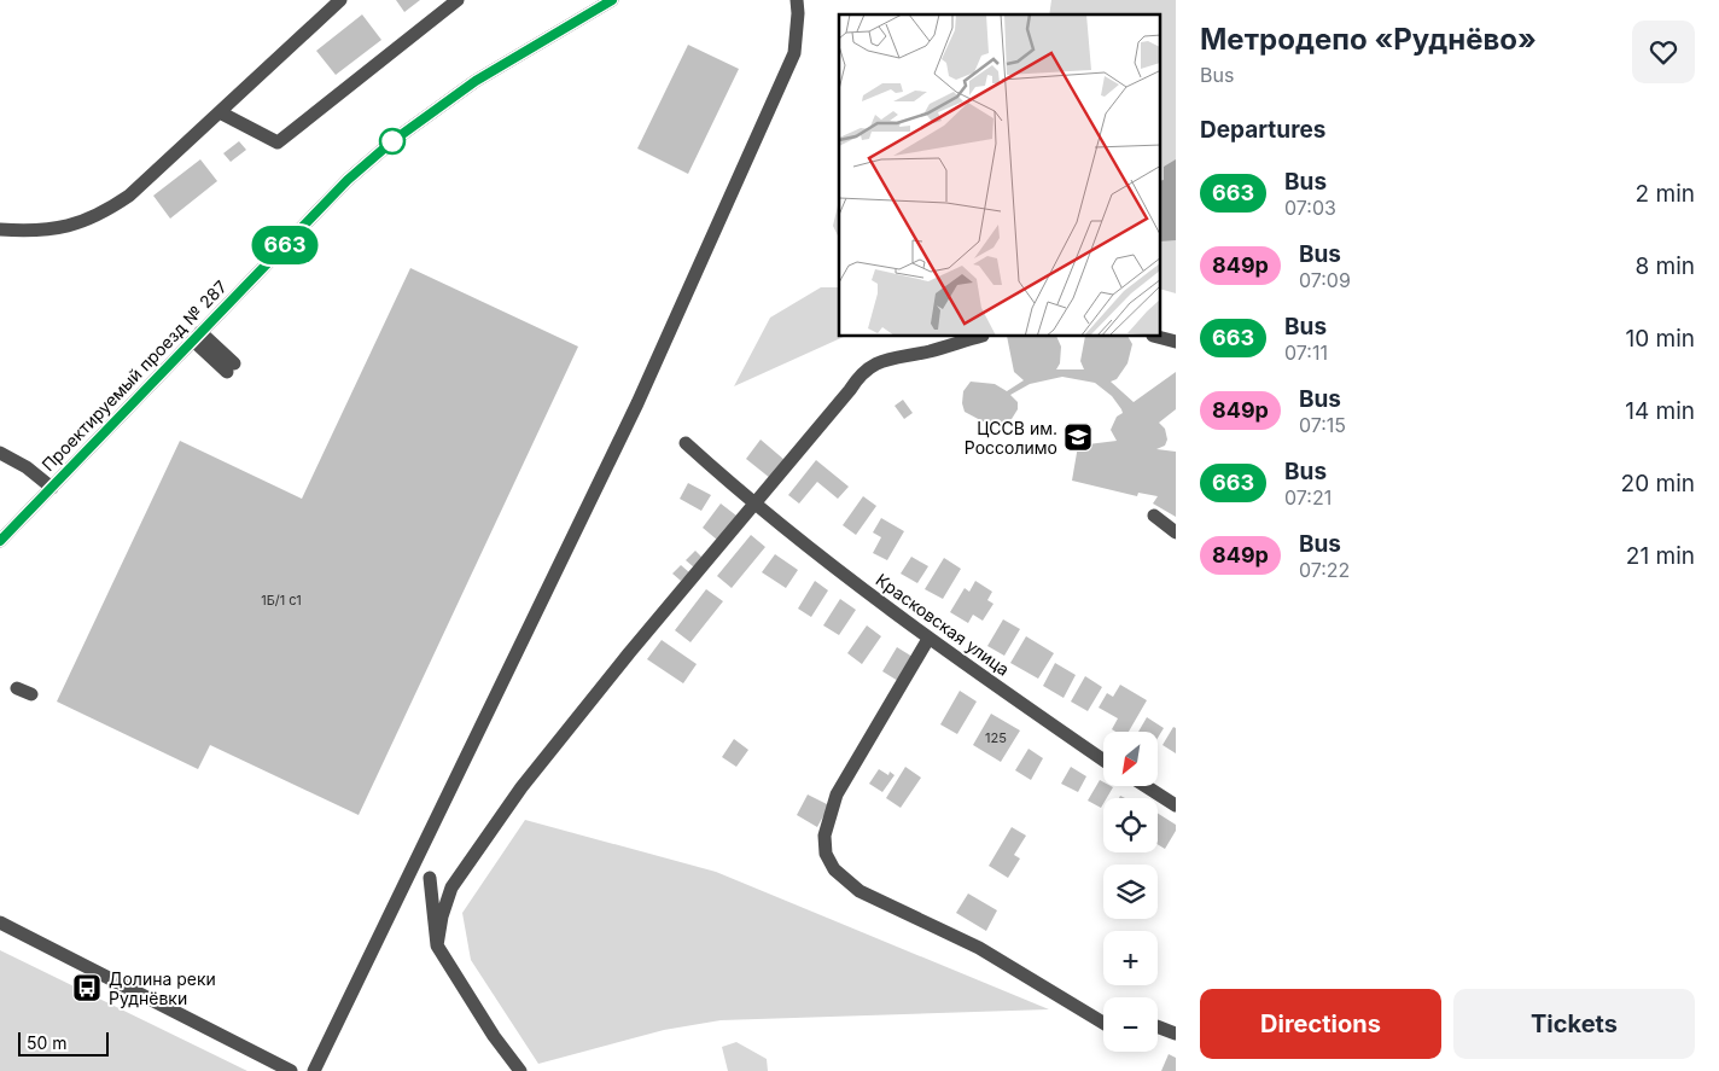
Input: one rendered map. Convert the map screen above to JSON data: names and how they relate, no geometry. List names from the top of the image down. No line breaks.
{"streets":{"street":["Проектируемый проезд № 287","Красковская улица"]},"places":{"school or university":["ЦССВ им. Россолимо"],"bus stop":["Долина реки Руднёвки"]},"lines":["bus line 663"],"house_numbers":["1Б/1 с1","125"],"scale_bar":"50 m","north":"bottom left","page":{"on_map":"663","heading":[["Метродепо «Руднёво»","Bus"],"Departures"],"list":[{"mark":"663","name":"Bus","note":"07:03","value":"2 min"},{"mark":"849р","name":"Bus","note":"07:09","value":"8 min"},{"mark":"663","name":"Bus","note":"07:11","value":"10 min"},{"mark":"849р","name":"Bus","note":"07:15","value":"14 min"},{"mark":"663","name":"Bus","note":"07:21","value":"20 min"},{"mark":"849р","name":"Bus","note":"07:22","value":"21 min"}],"map_buttons":["+","−"],"buttons":["Directions","Tickets"],"scale":"50 m"}}
